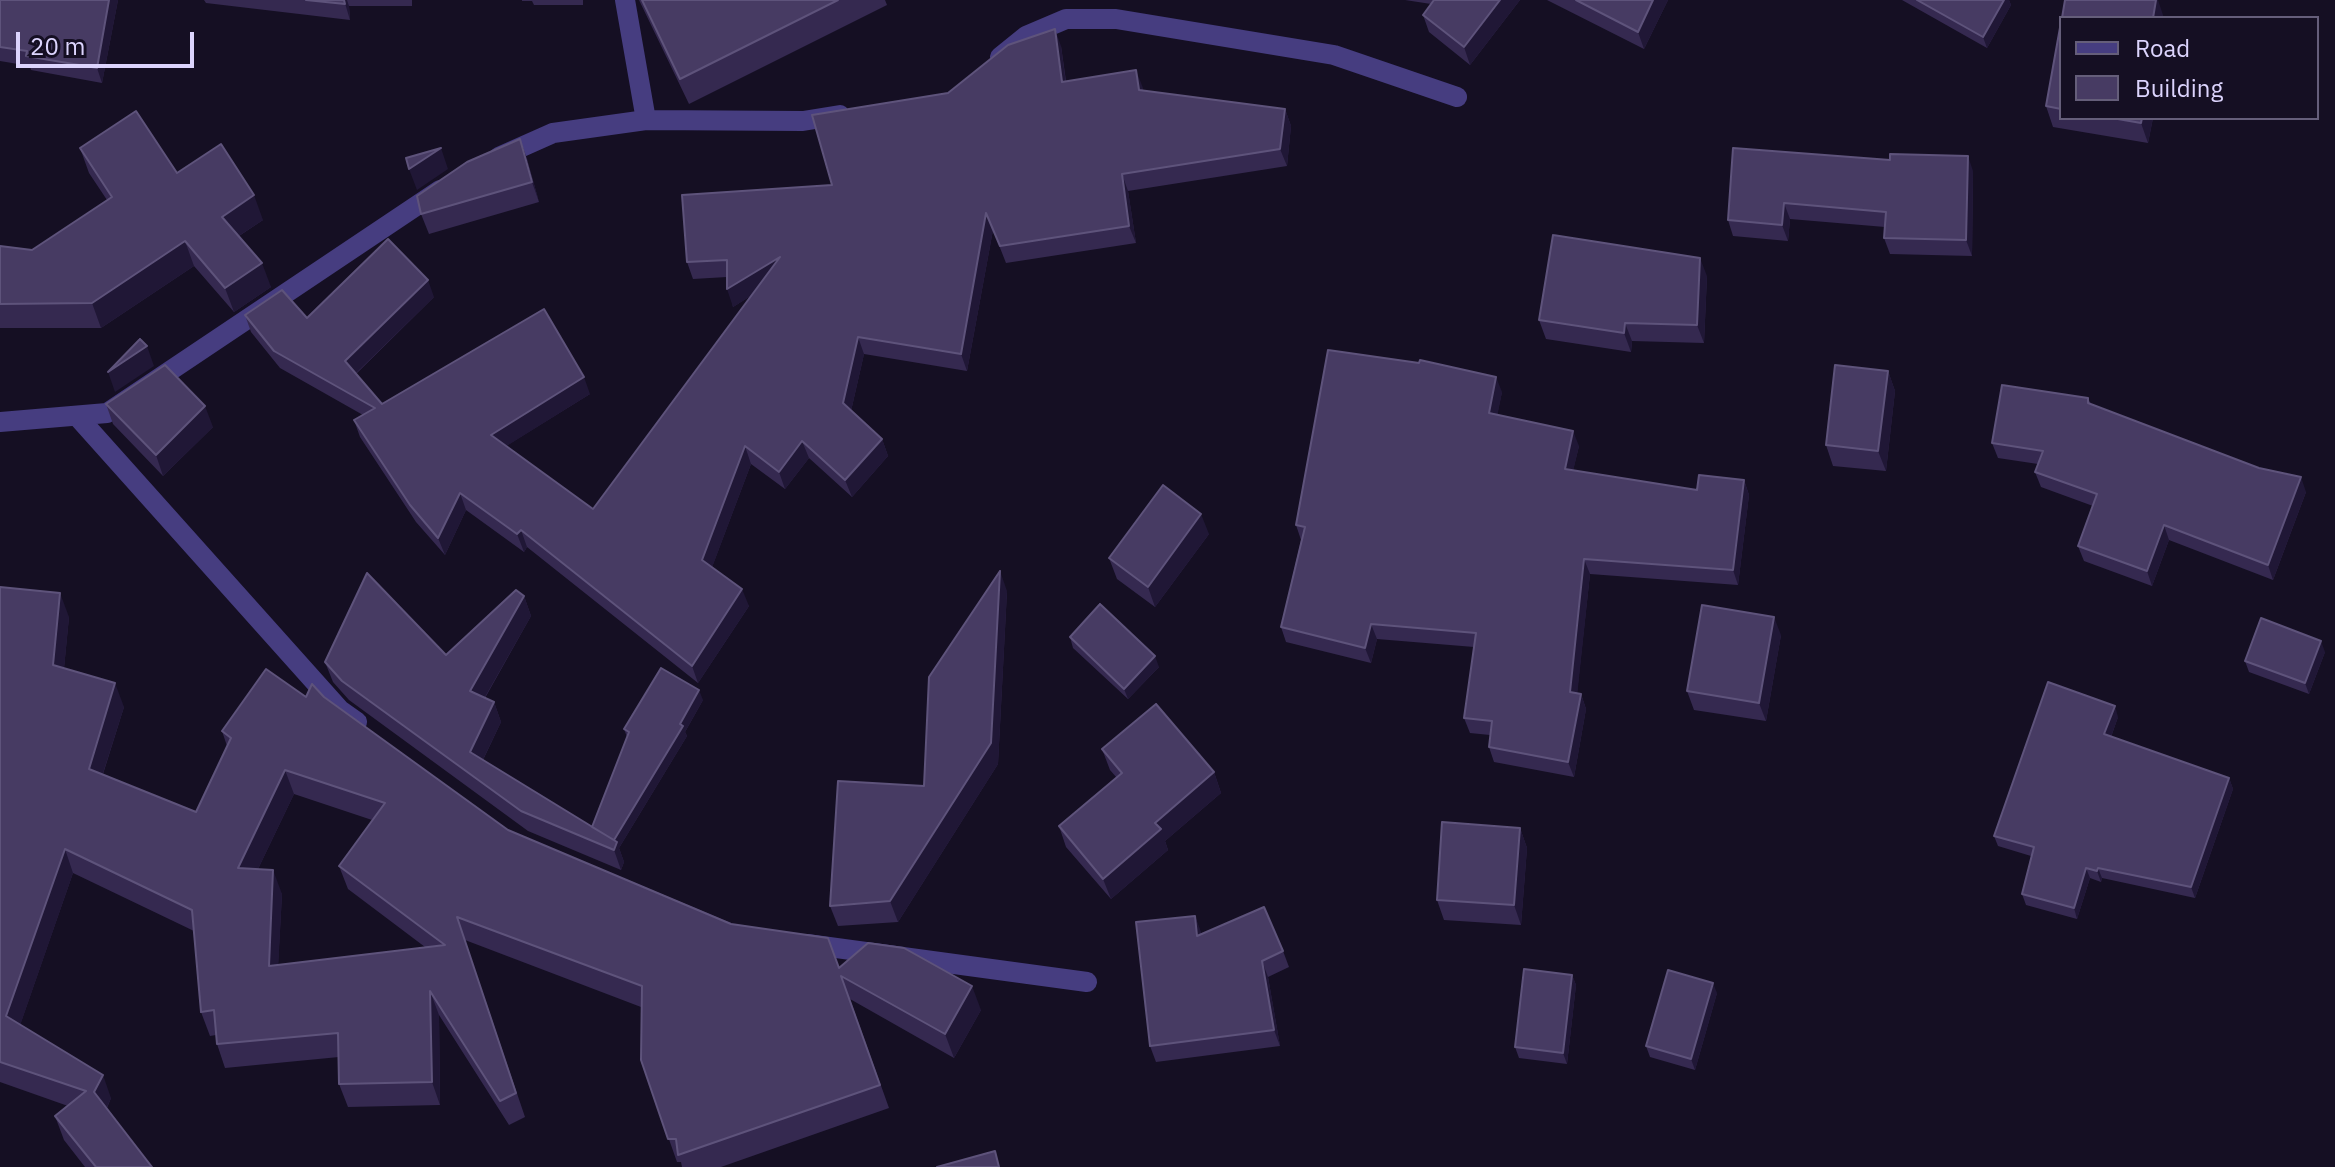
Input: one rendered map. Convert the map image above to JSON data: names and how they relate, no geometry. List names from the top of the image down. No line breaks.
{"legend":["Road","Building"],"scale_bar":"20 m"}
